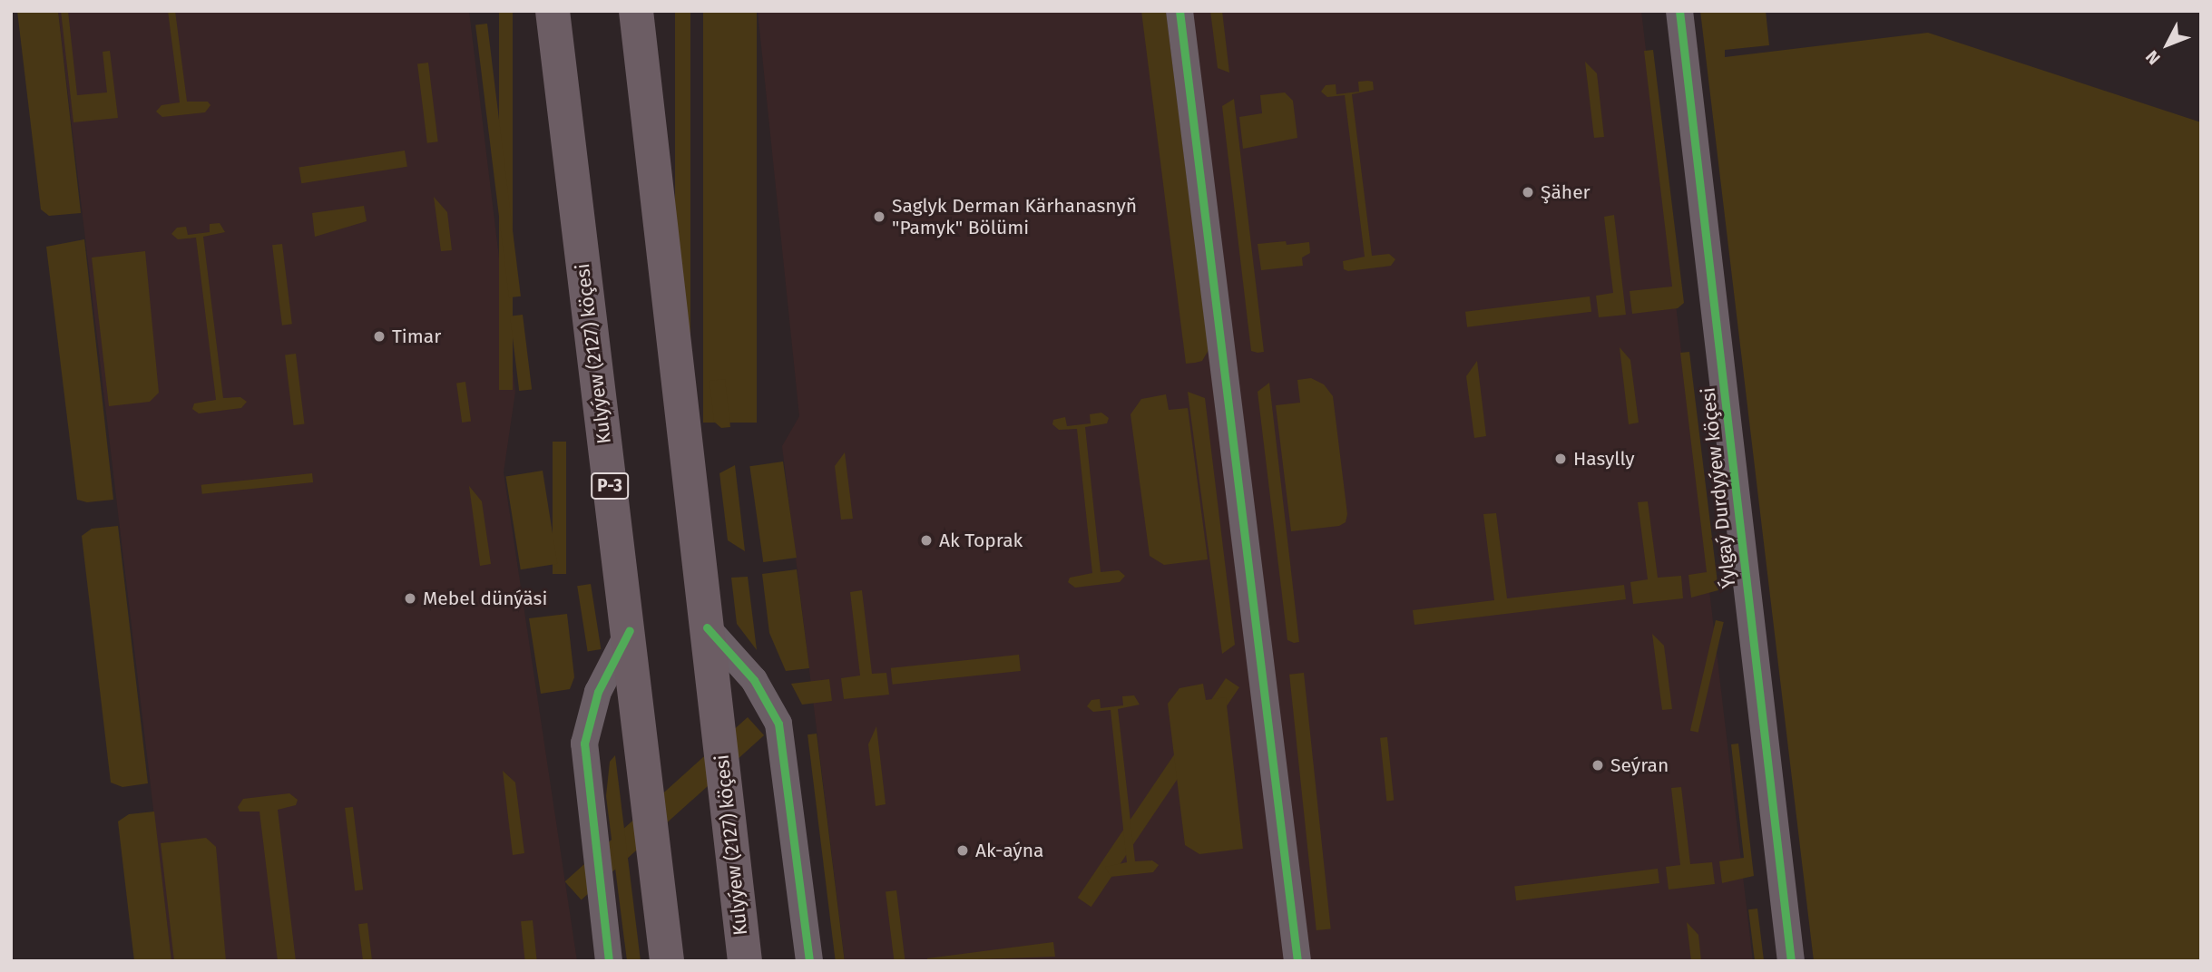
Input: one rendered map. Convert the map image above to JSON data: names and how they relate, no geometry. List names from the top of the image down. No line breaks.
{"streets":{"highway":["Kulyýew (2127) köçesi","P-3"],"street":["Ýylgaý Durdyýew köçesi"]},"places":["Şäher","Saglyk Derman Kärhanasnyň \"Pamyk\" Bölümi","Timar","Hasylly","Ak Toprak","Mebel dünýäsi","Seýran","Ak-aýna"],"north":"bottom left"}
